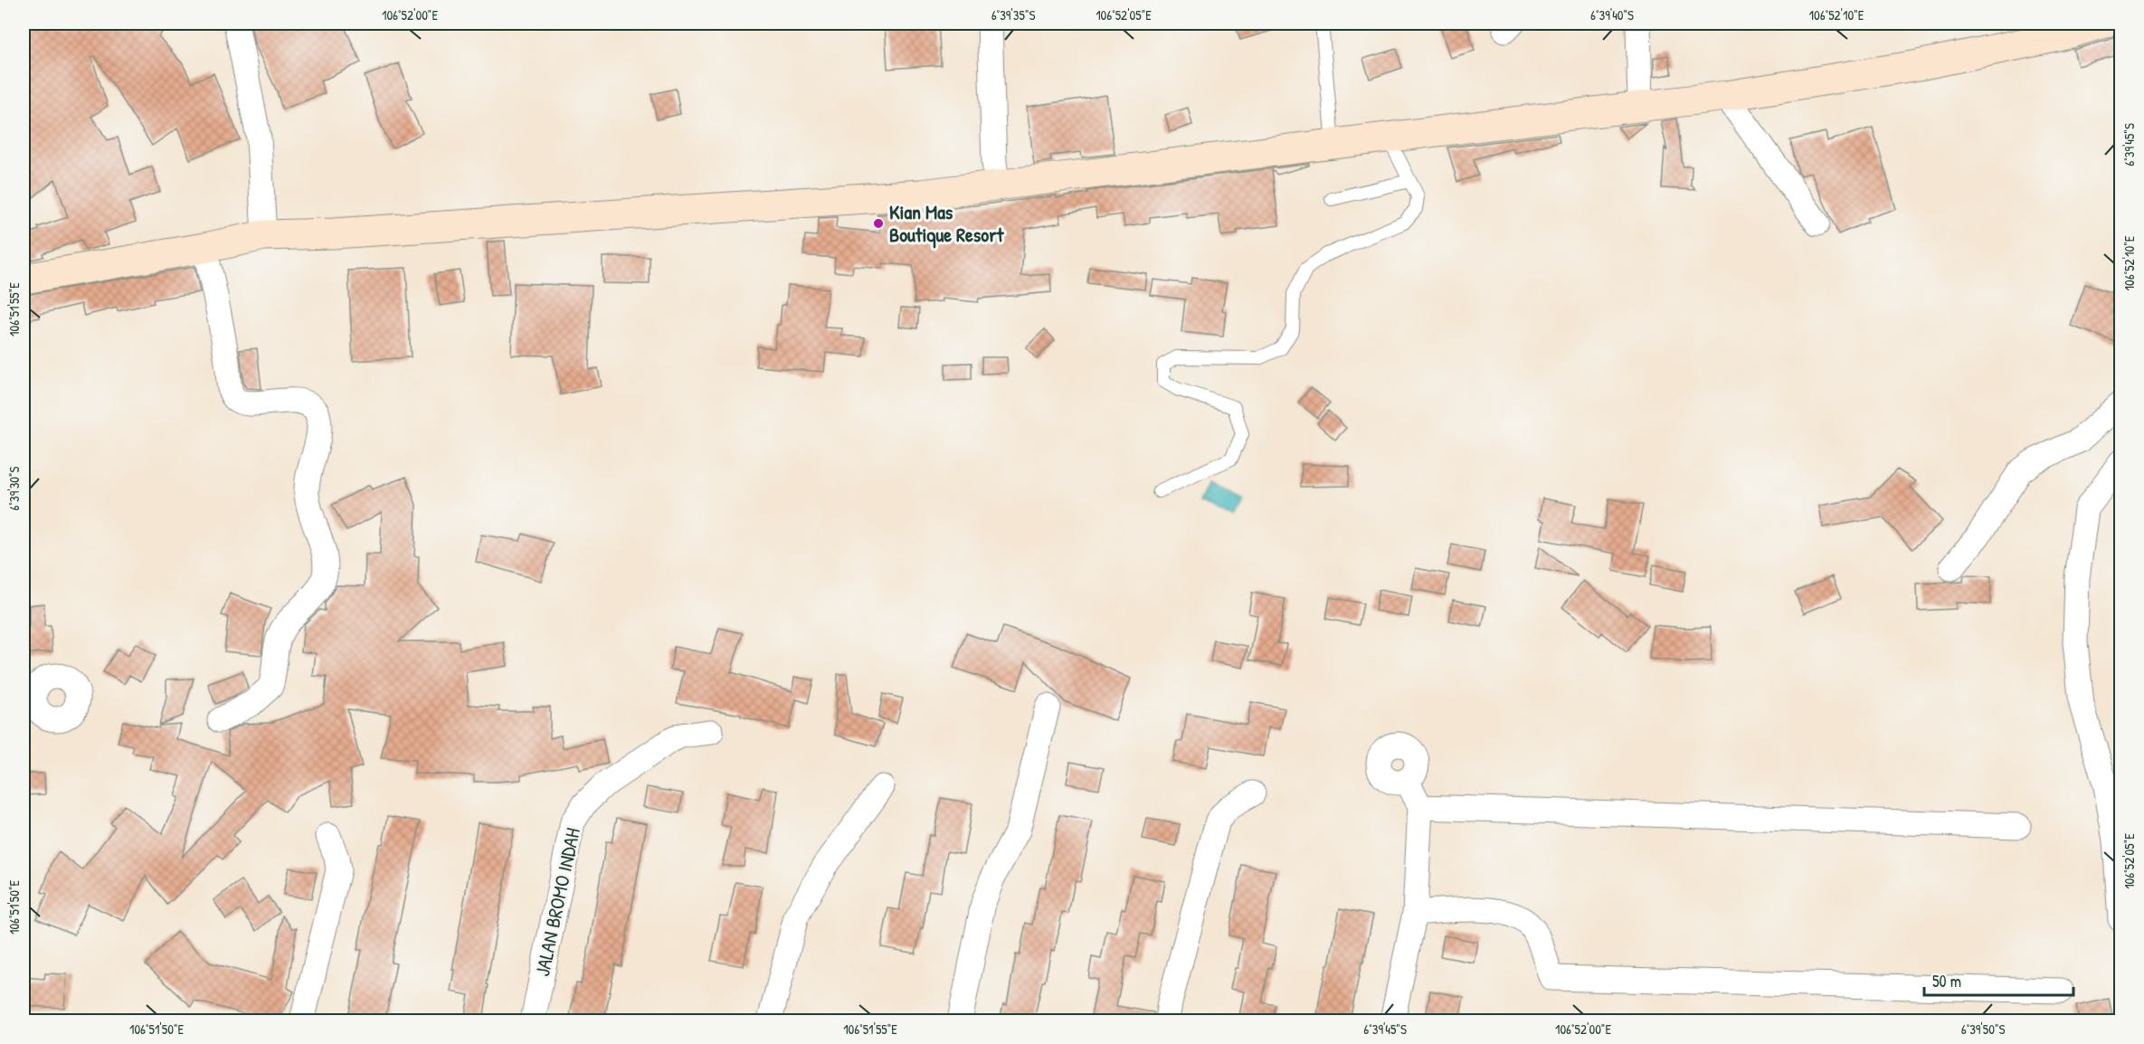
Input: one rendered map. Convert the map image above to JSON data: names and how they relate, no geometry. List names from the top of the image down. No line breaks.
{"streets":{"street":["JALAN BROMO INDAH"]},"places":["Kian Mas Boutique Resort"],"scale_bar":"50 m","coordinates":["106°52'00\"E","6°39'35\"S","106°52'05\"E","6°39'40\"S","106°52'10\"E","6°39'45\"S","106°51'55\"E","6°39'30\"S","106°51'50\"E","6°39'50\"S"]}
